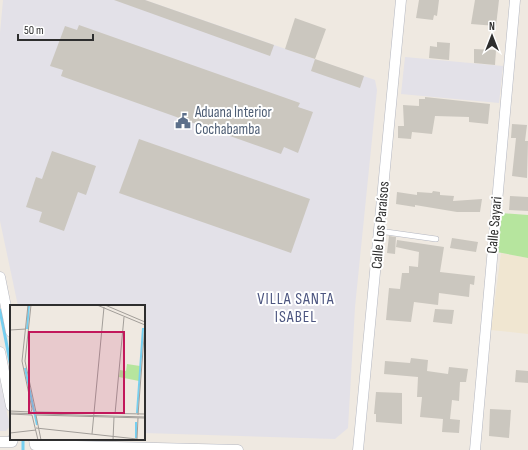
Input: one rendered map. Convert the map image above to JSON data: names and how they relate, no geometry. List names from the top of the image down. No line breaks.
{"streets":{"street":["Calle Los Paraísos","Calle Sayari"]},"districts":["VILLA SANTA ISABEL"],"places":{"public building":["Aduana Interior Cochabamba"]},"scale_bar":"50 m","north":"top"}
